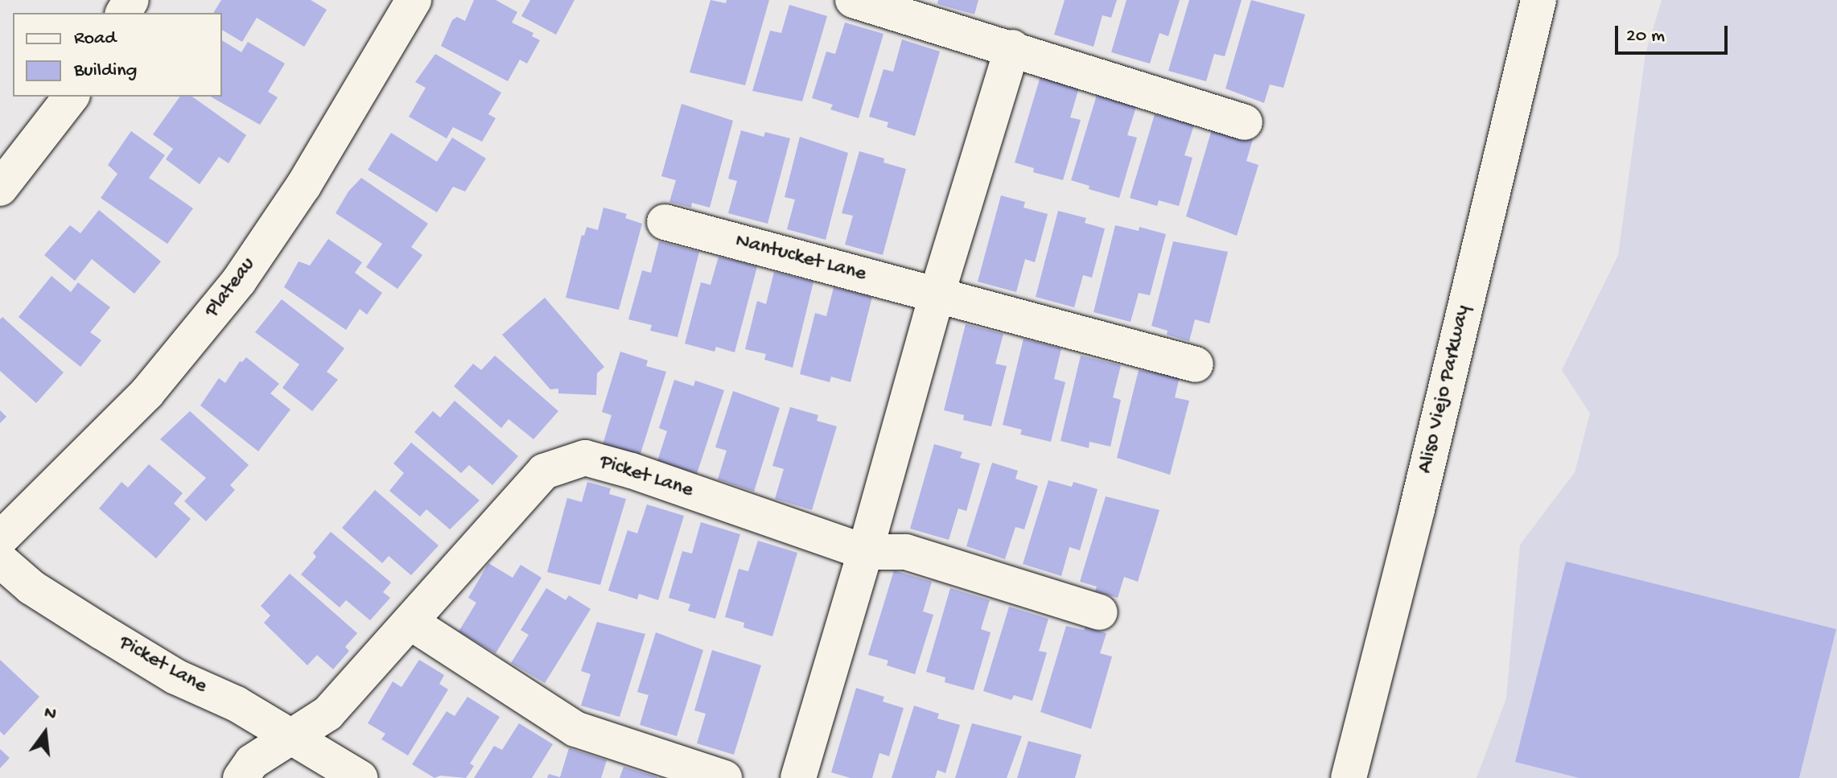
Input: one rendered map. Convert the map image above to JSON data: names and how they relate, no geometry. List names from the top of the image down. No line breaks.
{"streets":{"street":["Nantucket Lane","Plateau","Aliso Viejo Parkway","Picket Lane"]},"legend":["Road","Building"],"scale_bar":"20 m","north":"top"}
